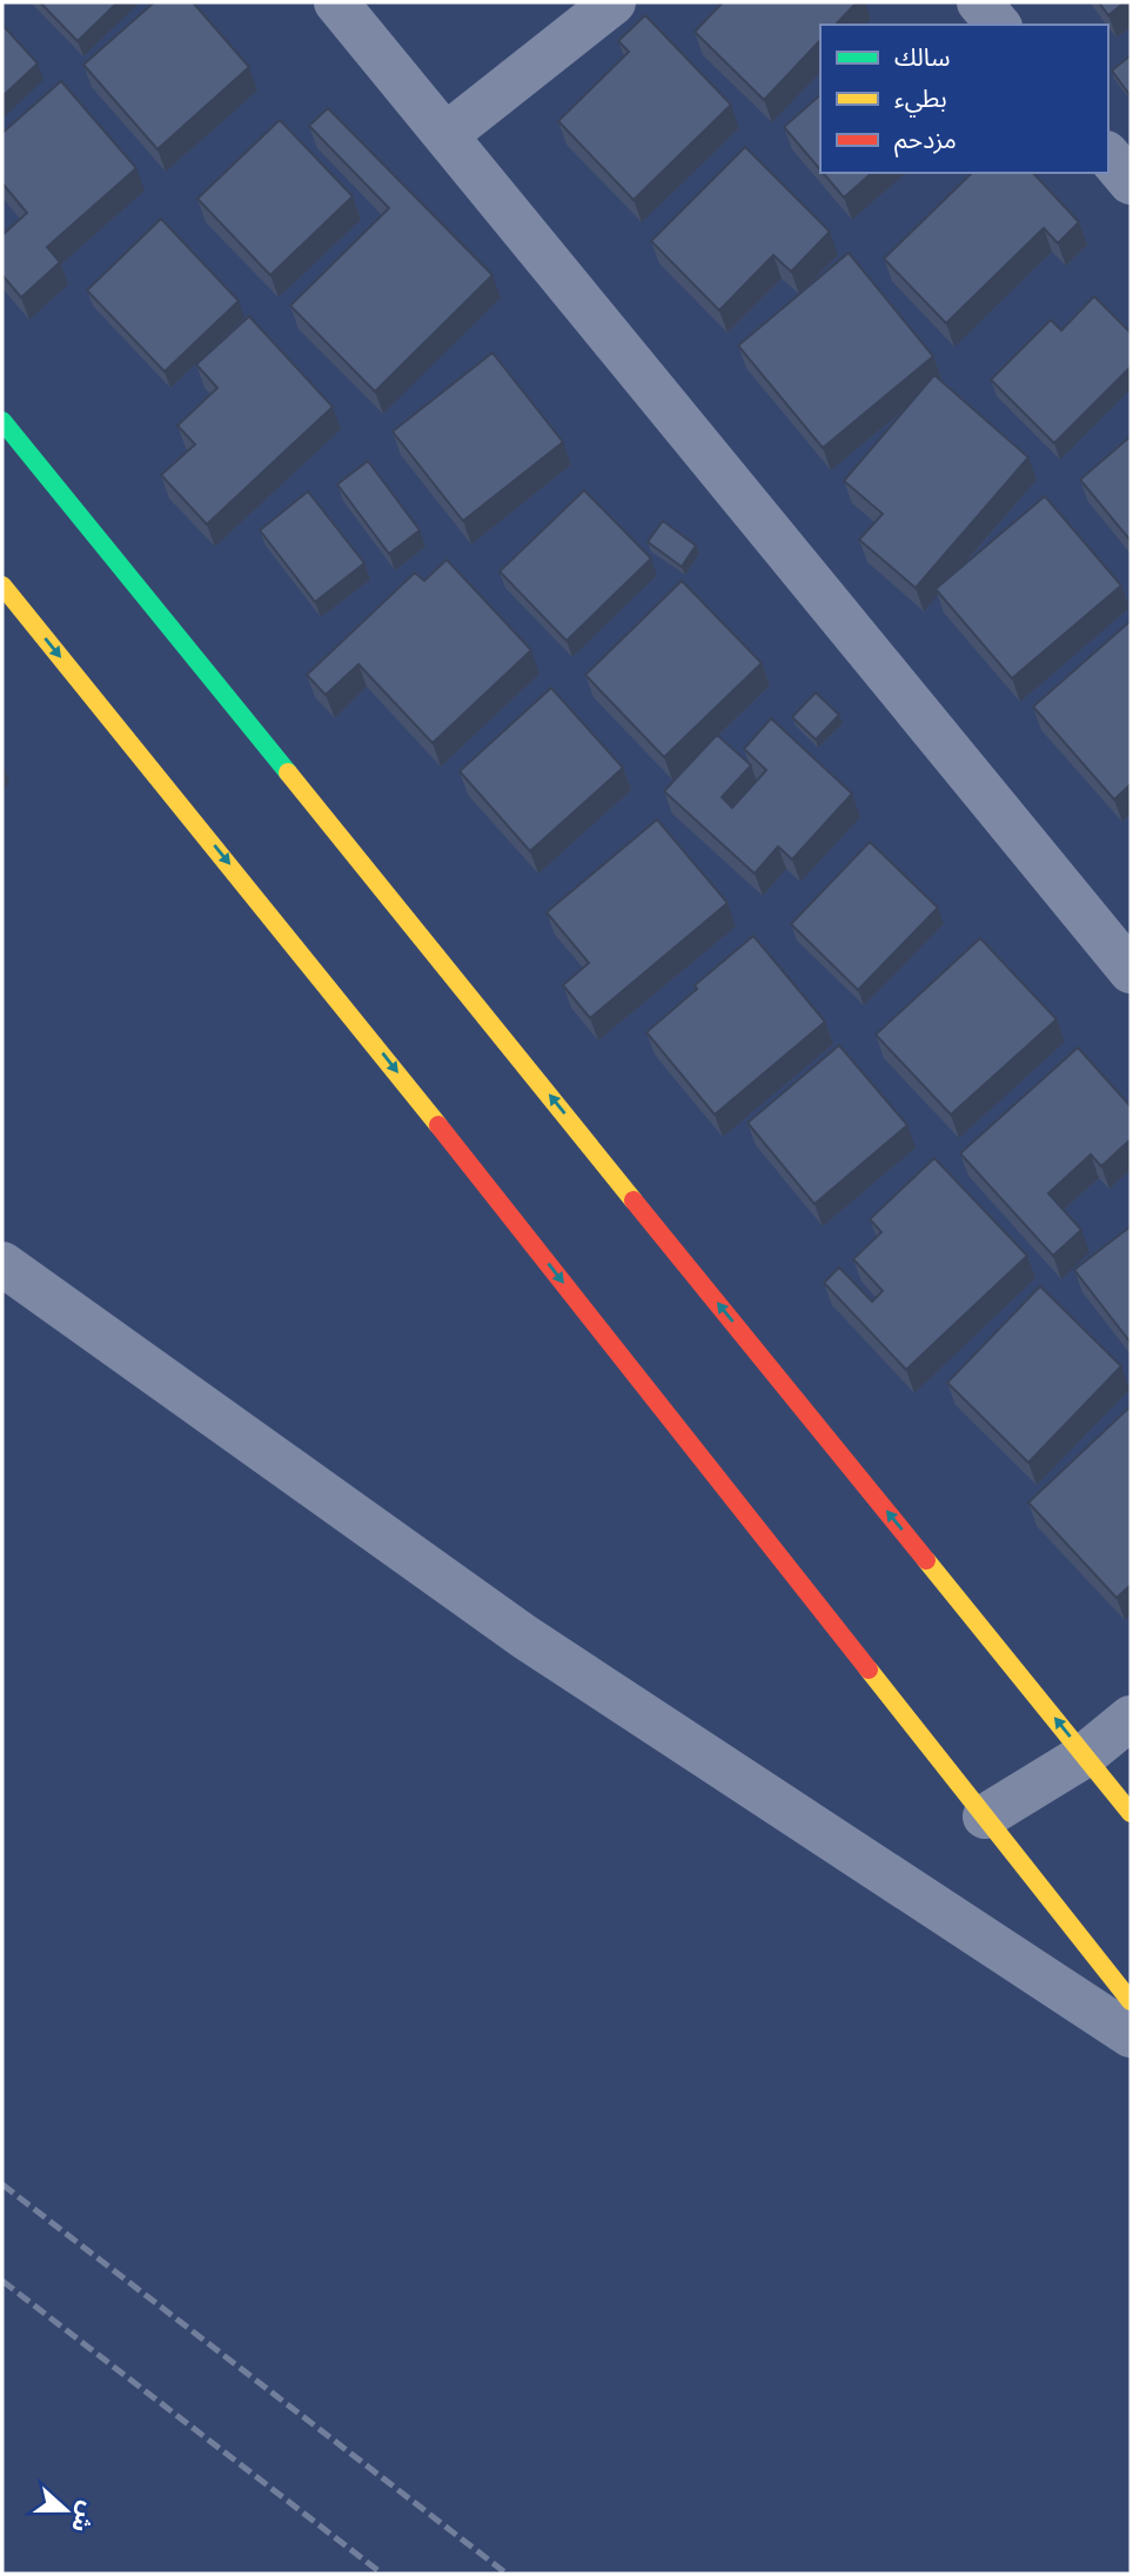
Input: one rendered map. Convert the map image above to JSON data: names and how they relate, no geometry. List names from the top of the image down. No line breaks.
{"legend":["سالك","بطيء","مزدحم"],"north":"right"}
